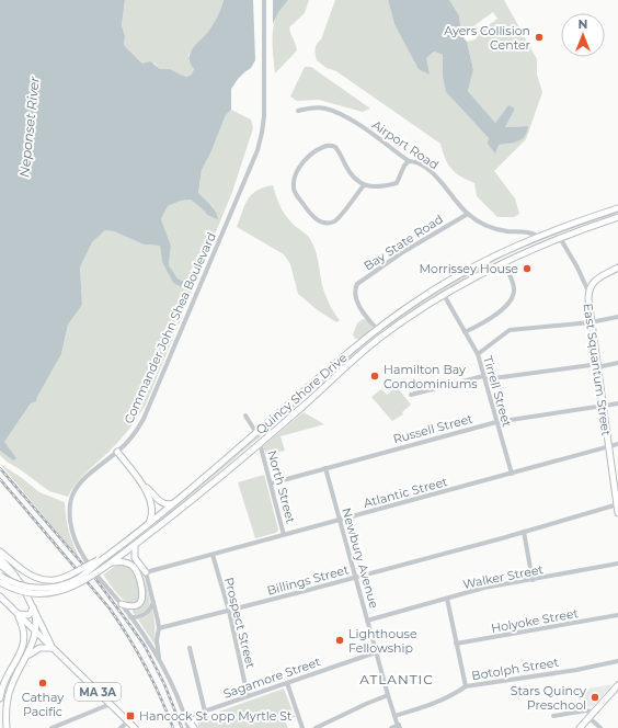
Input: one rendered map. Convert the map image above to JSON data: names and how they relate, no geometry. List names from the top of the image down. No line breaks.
{"streets":{"main road":["East Squantum Street","Quincy Shore Drive","MA 3A"],"street":["Airport Road","Bay State Road","Commander John Shea Boulevard","Tirrell Street","Russell Street","North Street","Atlantic Street","Newbury Avenue","Walker Street","Billings Street","Holyoke Street","Prospect Street","Botolph Street","Sagamore Street"]},"crossings":[["Airport Road","Bay State Road"],["Airport Road","Quincy Shore Drive"],["Bay State Road","Quincy Shore Drive"],["Commander John Shea Boulevard","Sagamore Street"],["East Squantum Street","Russell Street"],["East Squantum Street","Atlantic Street"],["East Squantum Street","Billings Street"],["Tirrell Street","Quincy Shore Drive"],["Tirrell Street","Russell Street"],["Tirrell Street","Atlantic Street"],["Quincy Shore Drive","North Street"],["Russell Street","North Street"],["Russell Street","Newbury Avenue"],["North Street","Atlantic Street"],["Atlantic Street","Newbury Avenue"],["Atlantic Street","Prospect Street"],["Newbury Avenue","Walker Street"],["Newbury Avenue","Billings Street"],["Newbury Avenue","Botolph Street"],["Newbury Avenue","Sagamore Street"],["Billings Street","Prospect Street"],["Prospect Street","Sagamore Street"]],"districts":["ATLANTIC"],"water":["Neponset River"],"places":{"other":["Ayers Collision Center","Morrissey House","Hamilton Bay Condominiums","Lighthouse Fellowship","Cathay Pacific","Stars Quincy Preschool"],"transit":["Hancock St opp Myrtle St"]},"north":"top"}
